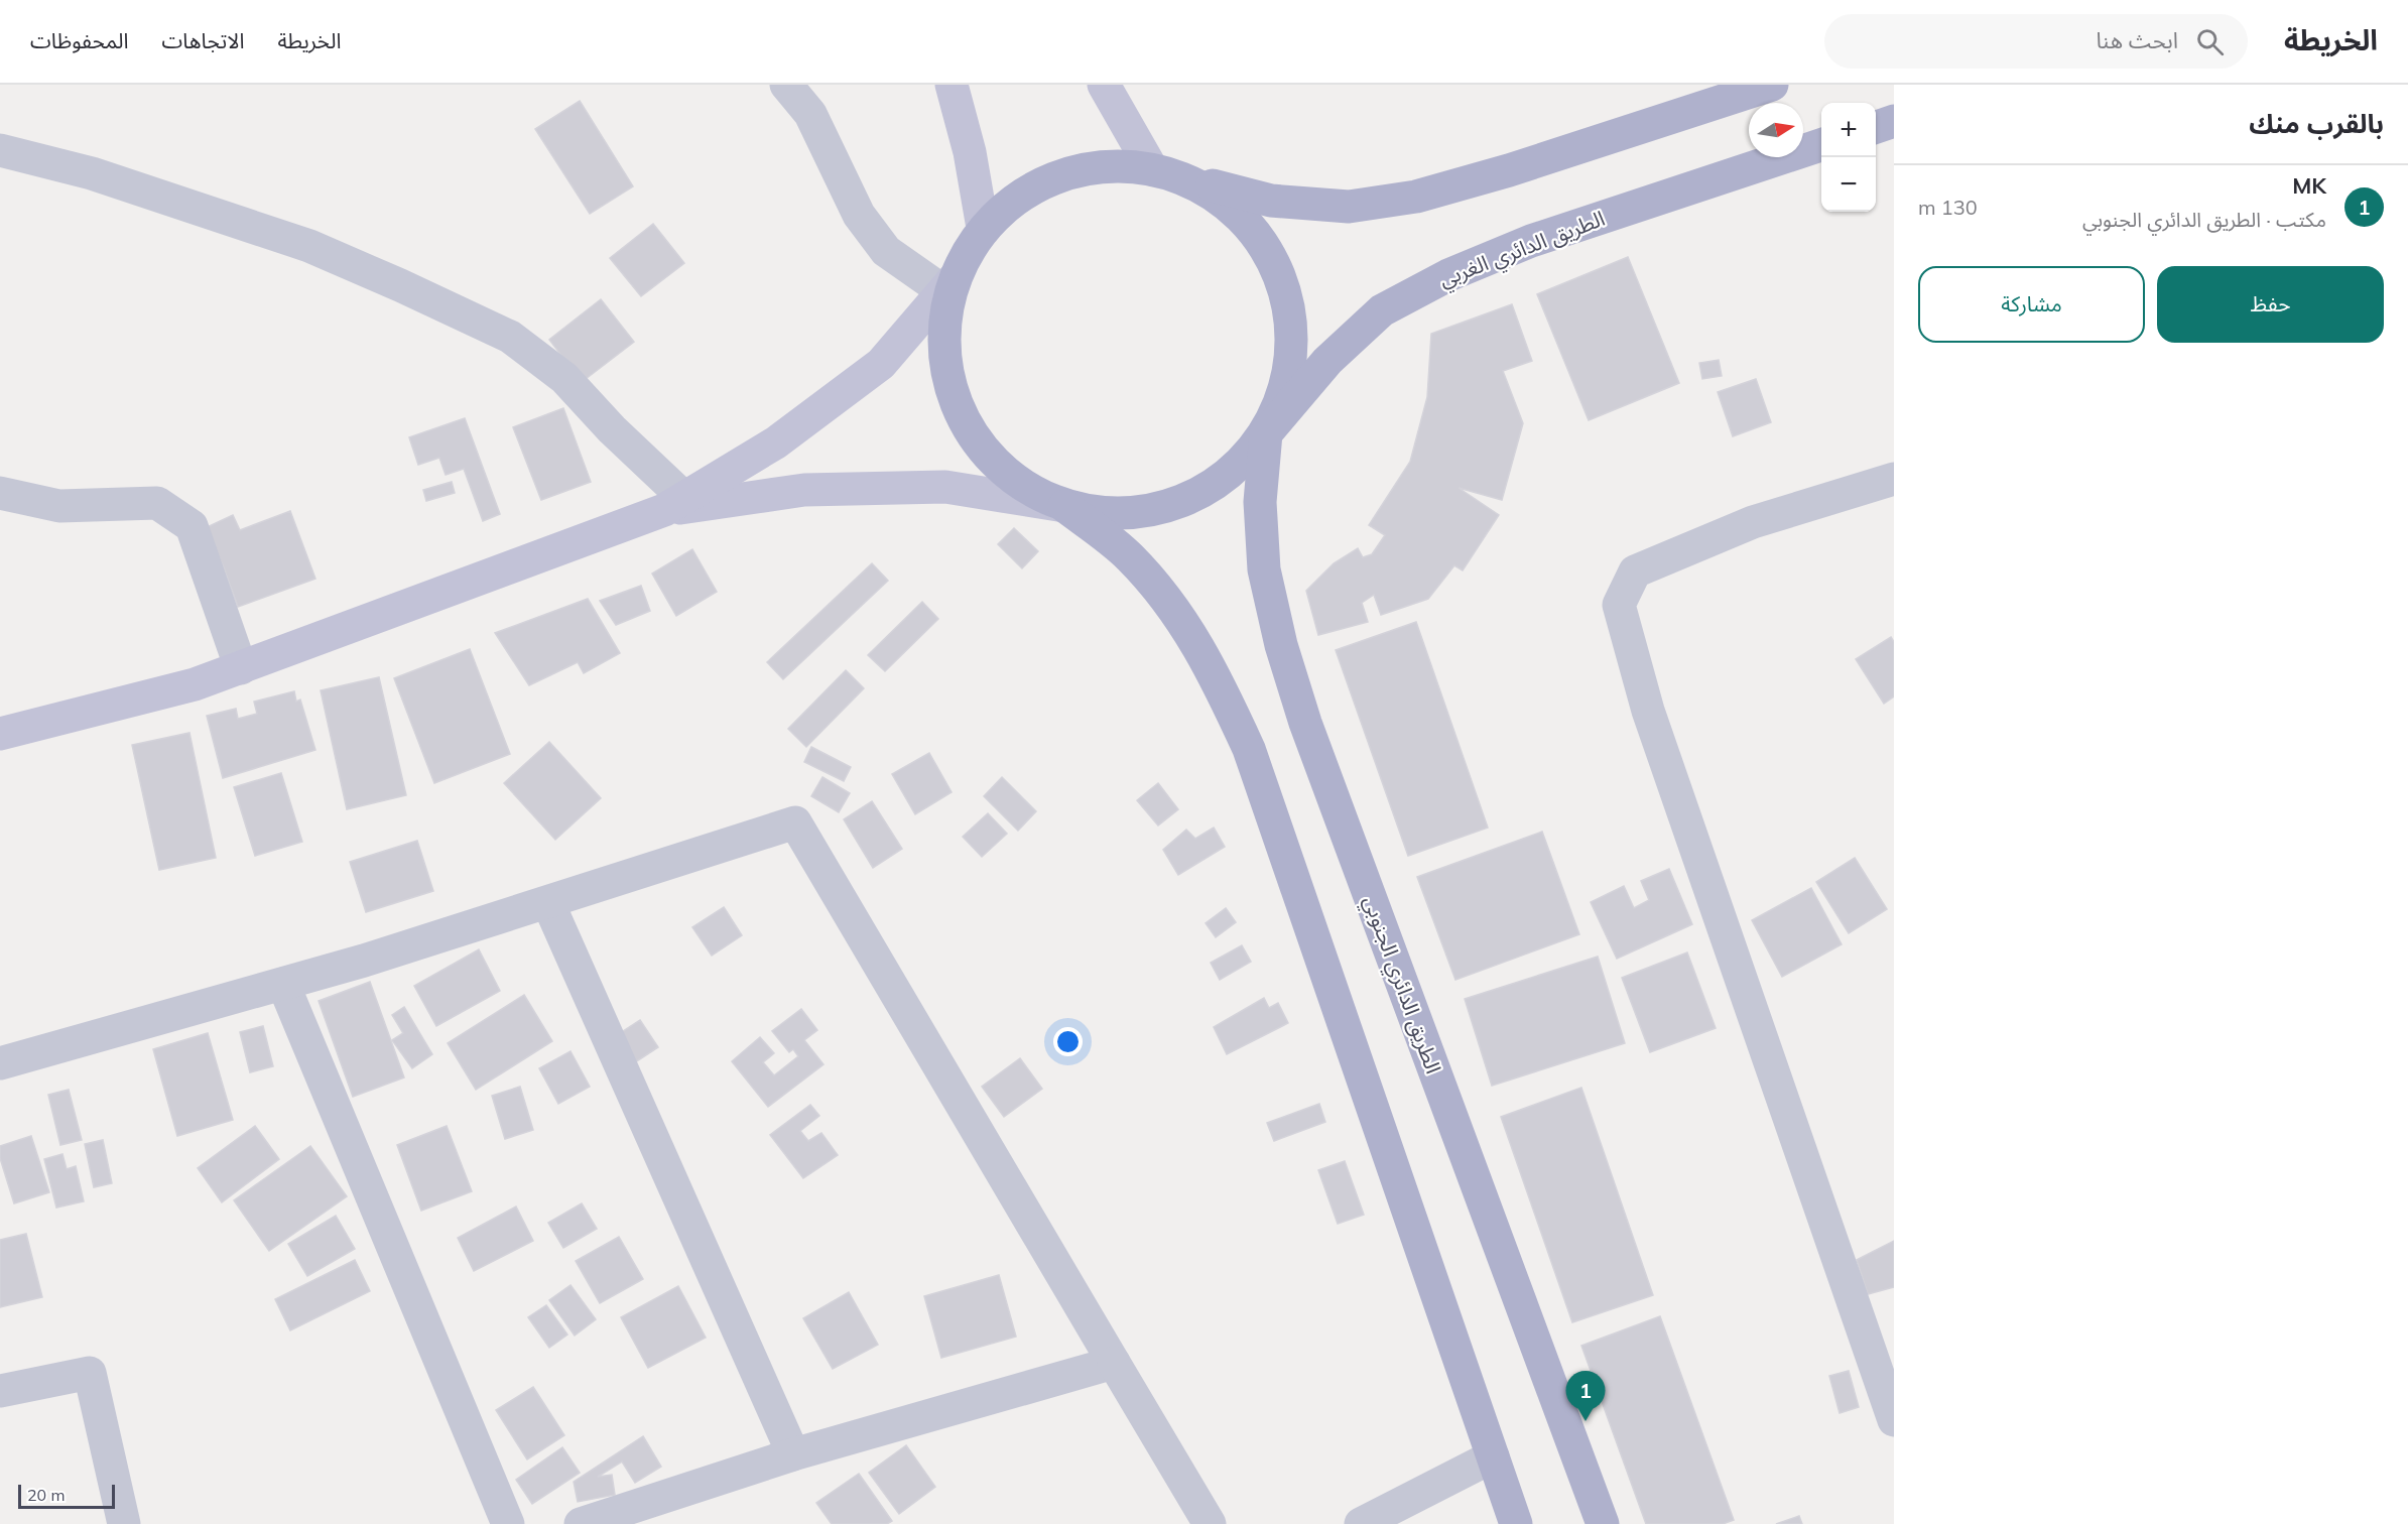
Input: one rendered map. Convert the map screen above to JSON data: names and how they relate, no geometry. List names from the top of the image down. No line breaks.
{"streets":{"main road":["الطريق الدائري الغربي","الطريق الدائري الجنوبي"]},"crossings":[["الطريق الدائري الغربي","الطريق الدائري الجنوبي"]],"scale_bar":"20 m","north":"right","page":{"header":"الخريطة","search":"ابحث هنا","nav":["الخريطة","الاتجاهات","المحفوظات"],"heading":"بالقرب منك","map_buttons":["+","−"],"list":[{"mark":"1","name":"MK","note":"مكتب · الطريق الدائري الجنوبي","value":"130 m"}],"buttons":["حفظ","مشاركة"],"pins":"1","scale":"20 m"}}
